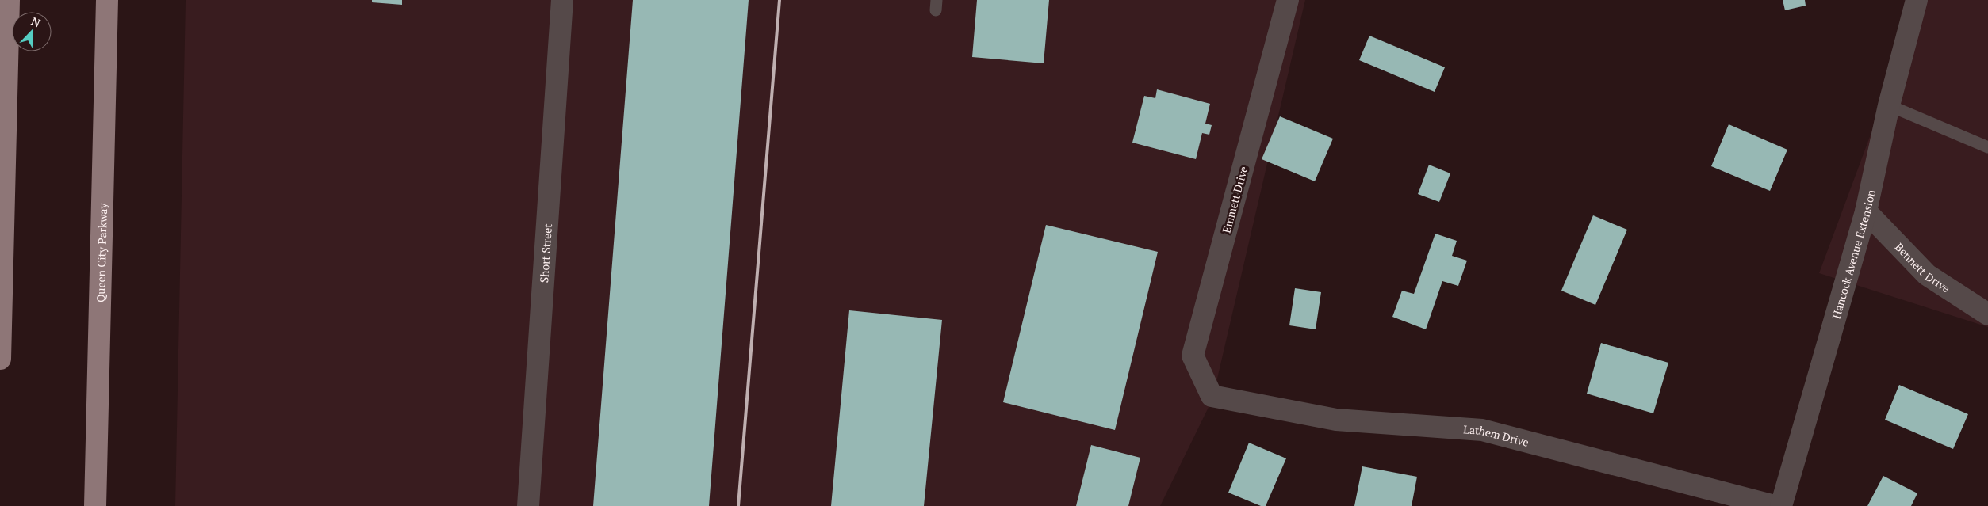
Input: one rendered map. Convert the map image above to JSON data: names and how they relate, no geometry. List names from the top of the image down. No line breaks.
{"streets":{"main road":["Queen City Parkway"],"street":["Emmett Drive","Short Street","Hancock Avenue Extension","Bennett Drive","Lathem Drive"]},"crossings":[["Emmett Drive","Lathem Drive"],["Hancock Avenue Extension","Bennett Drive"]],"north":"top right"}
